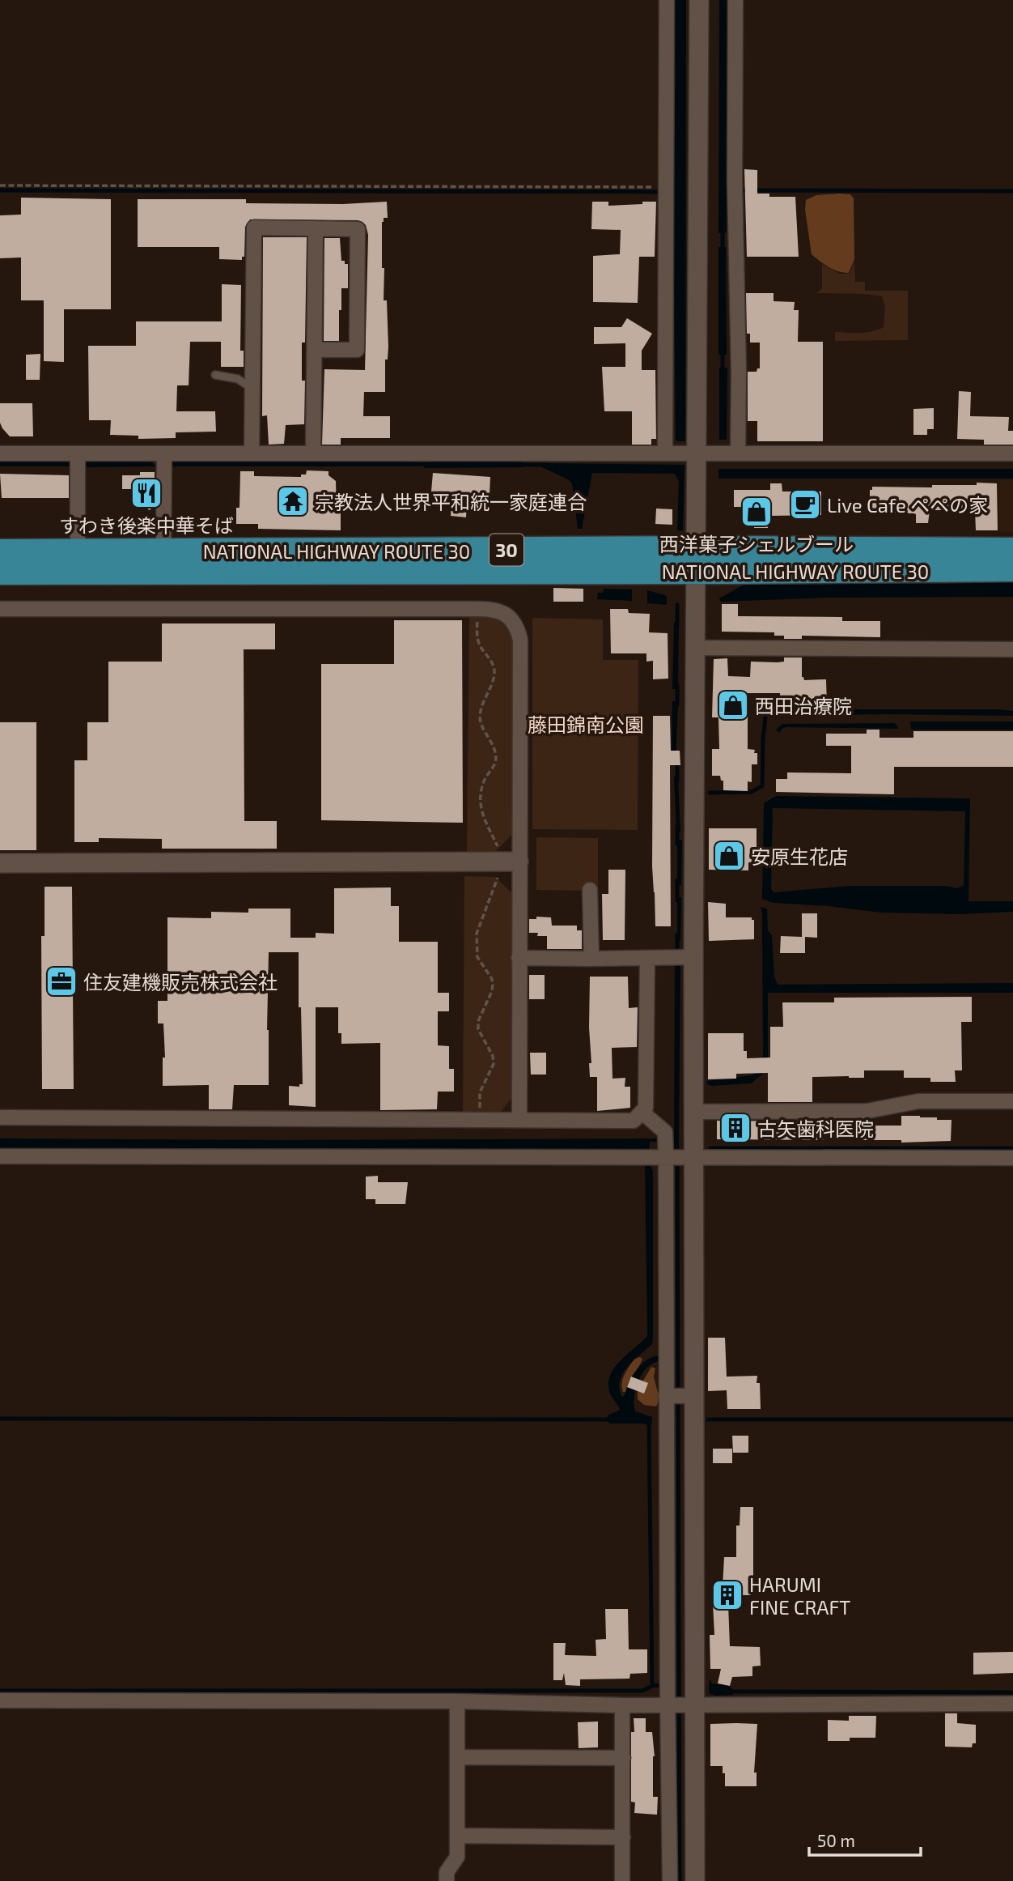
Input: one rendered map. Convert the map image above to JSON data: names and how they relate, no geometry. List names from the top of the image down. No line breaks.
{"streets":{"highway":["30","NATIONAL HIGHWAY ROUTE 30"]},"parks":["藤田錦南公園"],"places":{"restaurant":["すわき後楽中華そば"],"temple":["宗教法人世界平和統一家庭連合"],"cafe":["Live Cafe ペペの家"],"shop":["西洋菓子シェルブール","西田治療院","安原生花店"],"office":["住友建機販売株式会社"],"building":["古矢歯科医院","HARUMI FINE CRAFT"]},"scale_bar":"50 m"}
